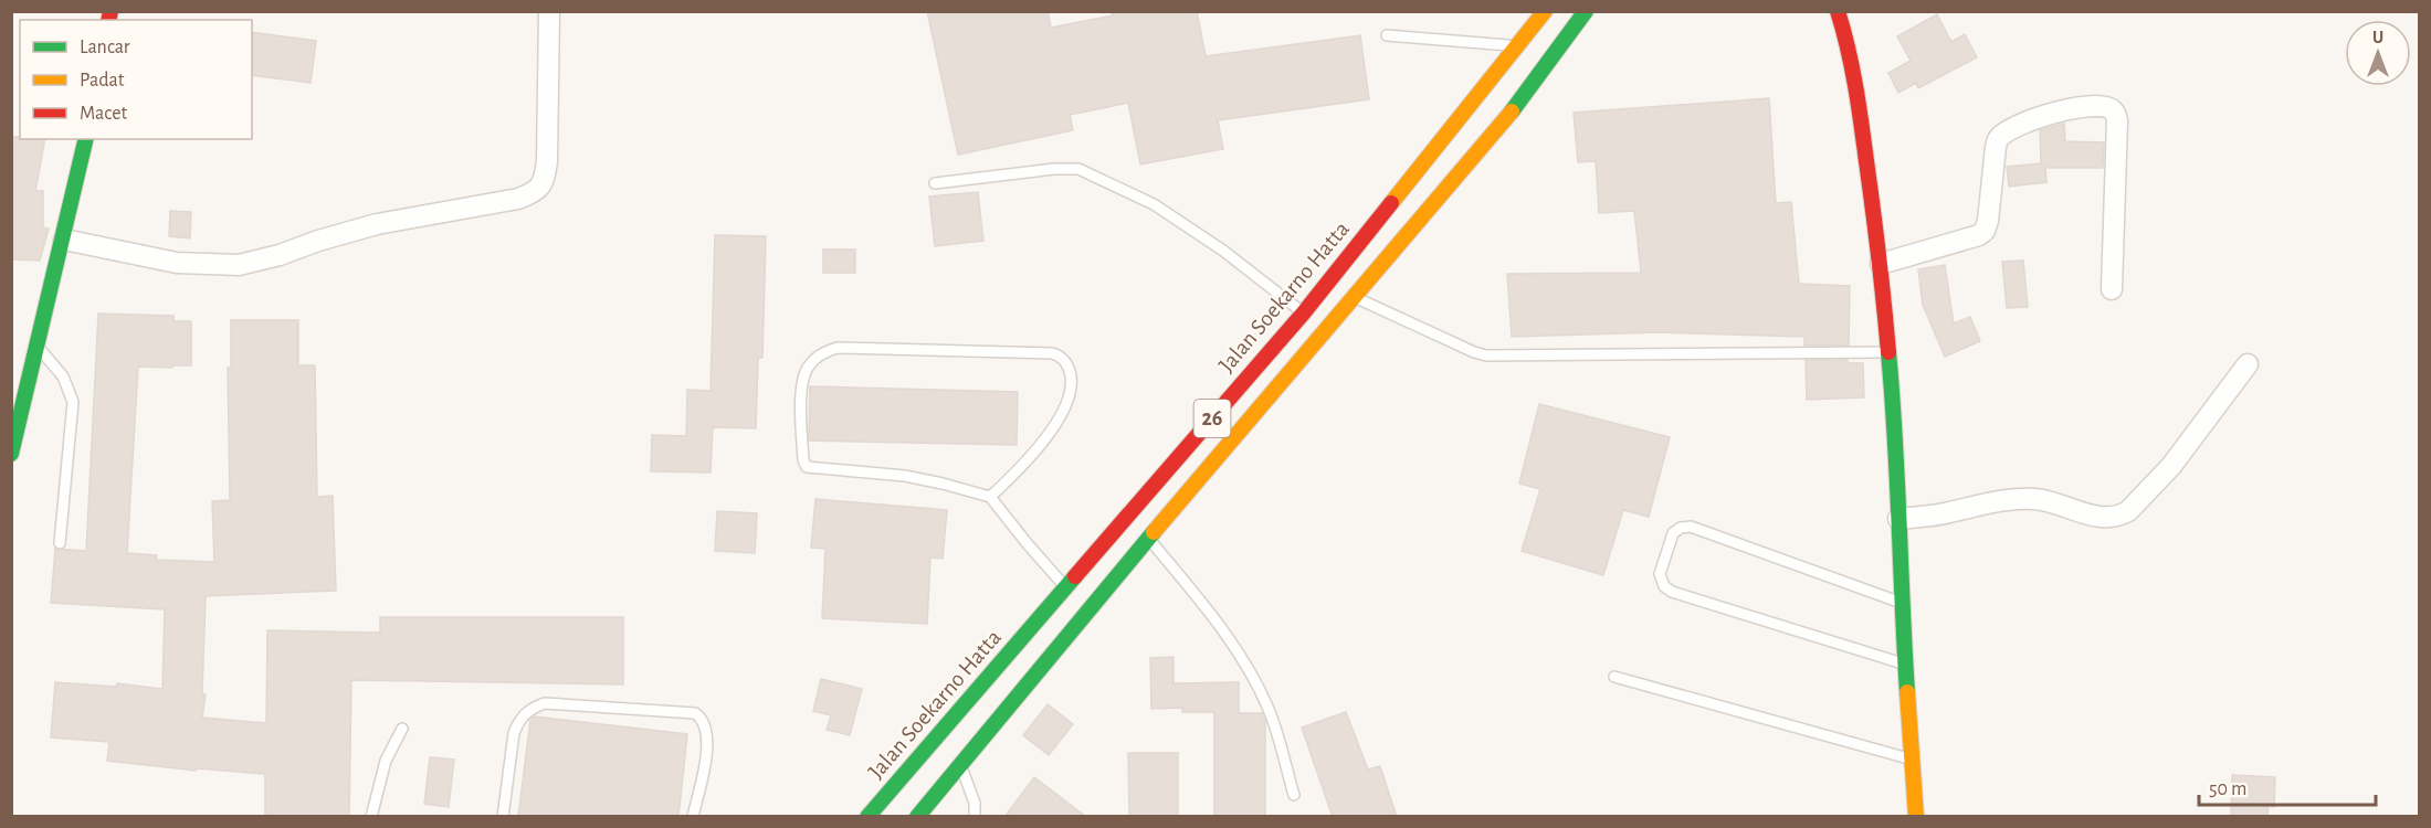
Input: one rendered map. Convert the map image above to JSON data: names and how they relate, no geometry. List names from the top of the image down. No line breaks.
{"streets":{"main road":["Jalan Soekarno Hatta","26"]},"legend":["Lancar","Padat","Macet"],"scale_bar":"50 m","north":"top"}
